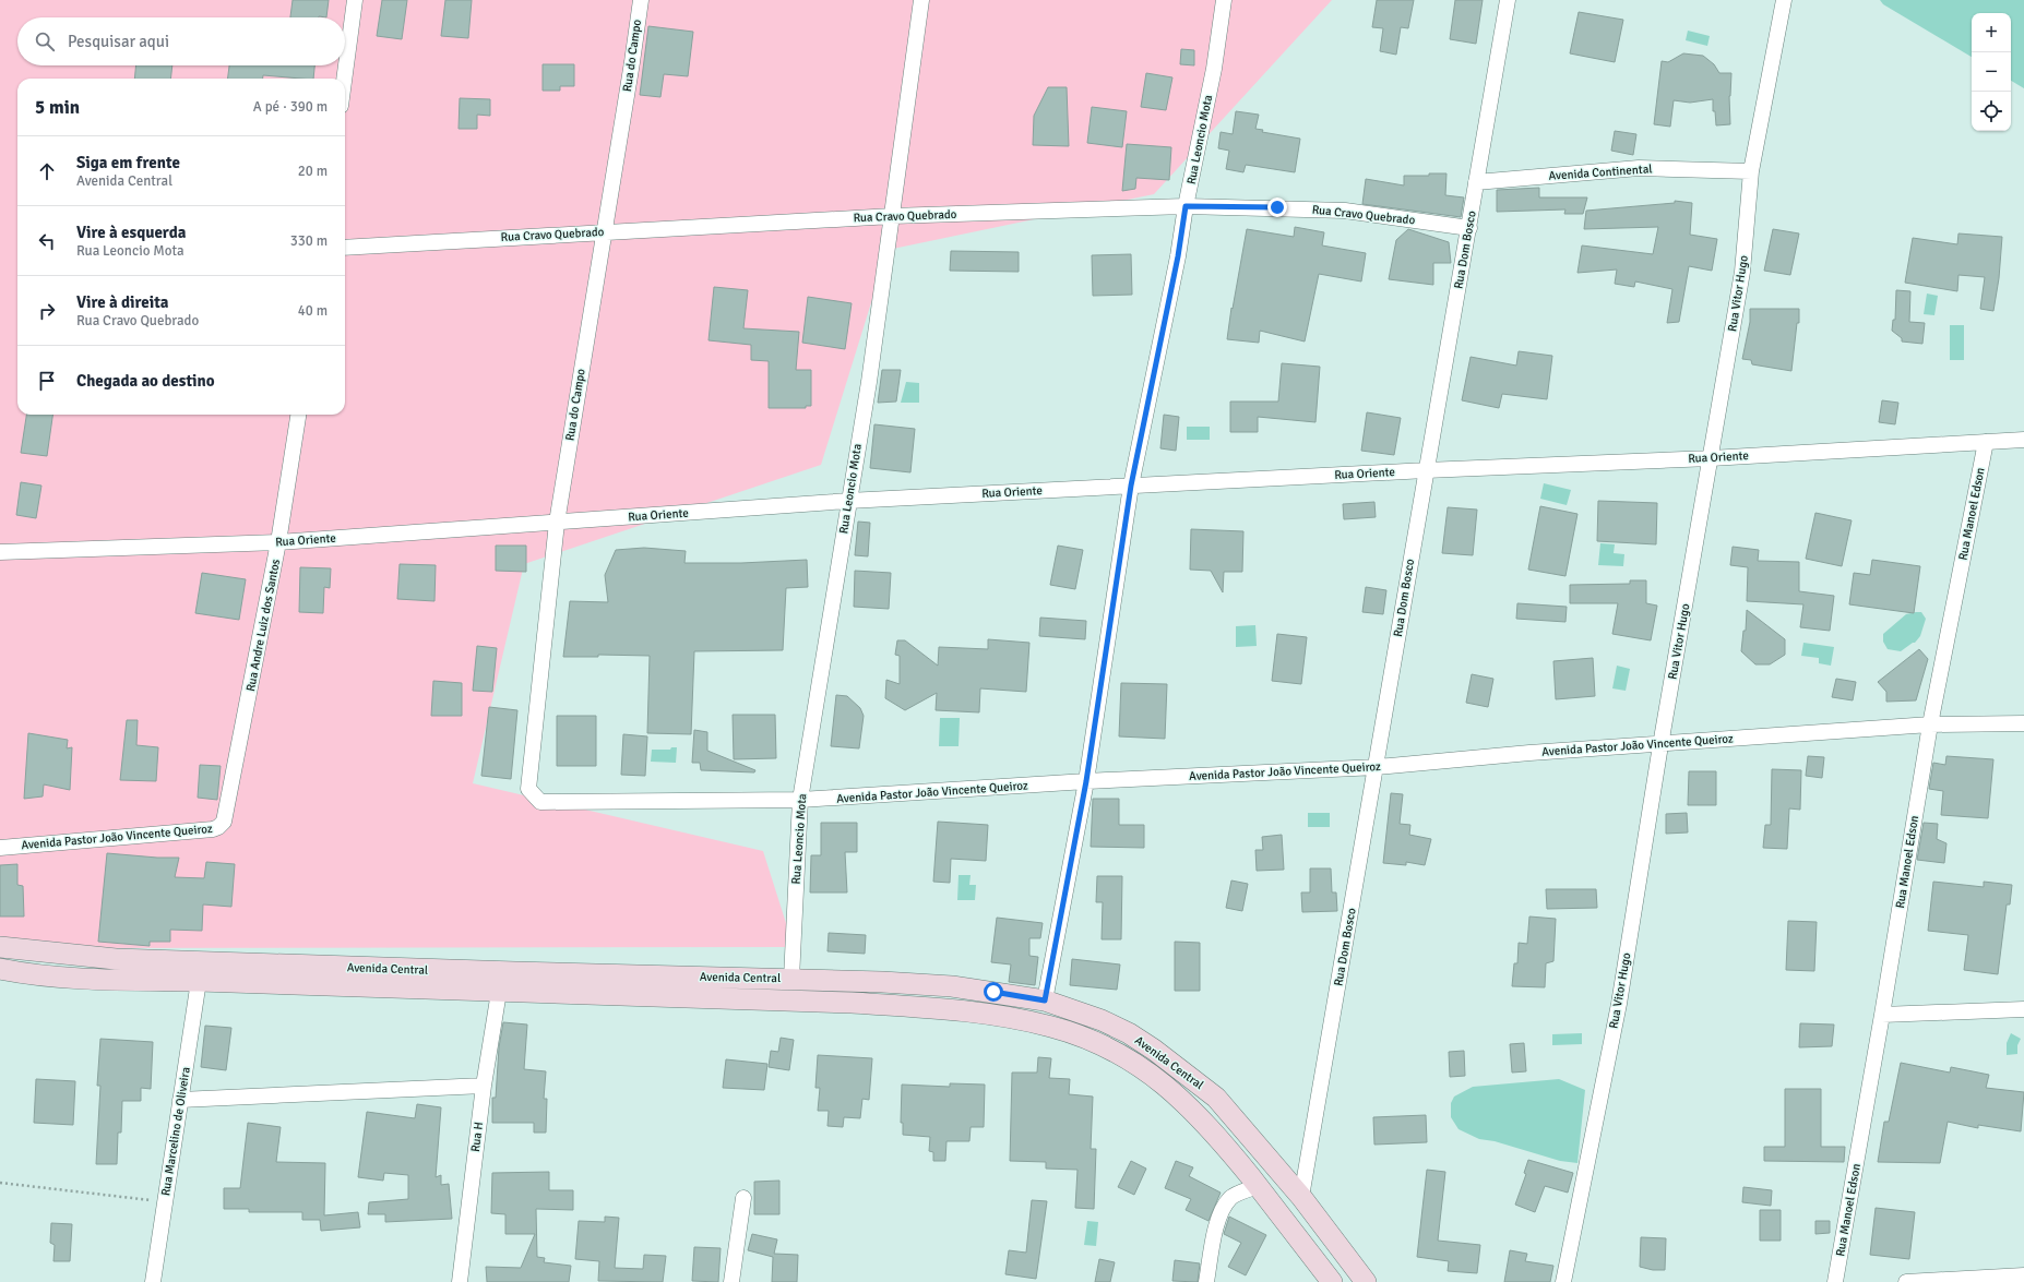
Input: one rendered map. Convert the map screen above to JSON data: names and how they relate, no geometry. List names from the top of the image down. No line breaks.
{"streets":{"main road":["Avenida Central"],"street":["Rua do Campo","Rua Leoncio Mota","Avenida Continental","Rua Cravo Quebrado","Rua Dom Bosco","Rua Vitor Hugo","Rua Oriente","Rua Manoel Edson","Rua Andre Luiz dos Santos","Avenida Pastor João Vincente Queiroz","Rua Marcelino de Oliveira","Rua H"]},"crossings":[["Rua do Campo","Rua Cravo Quebrado"],["Rua do Campo","Rua Oriente"],["Rua do Campo","Avenida Pastor João Vincente Queiroz"],["Rua Leoncio Mota","Rua Cravo Quebrado"],["Rua Leoncio Mota","Rua Oriente"],["Rua Leoncio Mota","Avenida Pastor João Vincente Queiroz"],["Rua Leoncio Mota","Avenida Central"],["Avenida Continental","Rua Dom Bosco"],["Avenida Continental","Rua Vitor Hugo"],["Rua Cravo Quebrado","Rua Dom Bosco"],["Rua Dom Bosco","Rua Oriente"],["Rua Dom Bosco","Avenida Pastor João Vincente Queiroz"],["Rua Dom Bosco","Avenida Central"],["Rua Vitor Hugo","Rua Oriente"],["Rua Vitor Hugo","Avenida Pastor João Vincente Queiroz"],["Rua Oriente","Rua Manoel Edson"],["Rua Oriente","Rua Andre Luiz dos Santos"],["Rua Manoel Edson","Avenida Pastor João Vincente Queiroz"],["Rua Andre Luiz dos Santos","Avenida Pastor João Vincente Queiroz"],["Avenida Central","Rua Marcelino de Oliveira"],["Avenida Central","Rua H"]],"page":{"map_buttons":["+","−"],"search":"Pesquisar aqui","heading":["5 min","A pé · 390 m"],"list":[["Siga em frente","Avenida Central","20 m"],["Vire à esquerda","Rua Leoncio Mota","330 m"],["Vire à direita","Rua Cravo Quebrado","40 m"],"Chegada ao destino"]}}
